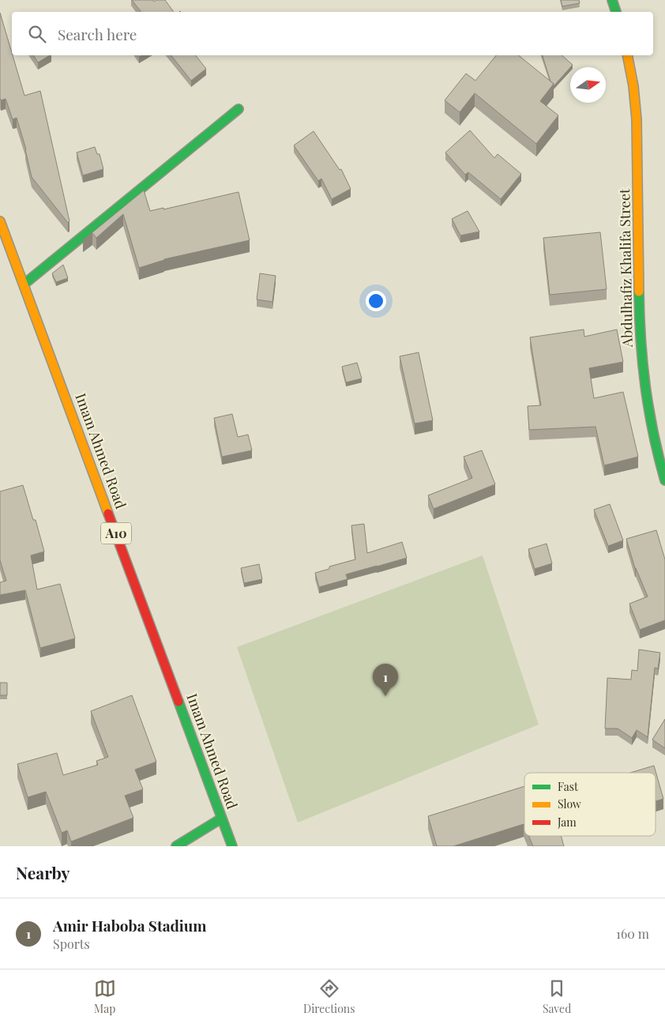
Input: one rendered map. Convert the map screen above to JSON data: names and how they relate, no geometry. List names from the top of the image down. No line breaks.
{"streets":{"main road":["Abdulhafiz Khalifa Street","Imam Ahmed Road","A10"]},"legend":["Fast","Slow","Jam"],"north":"right","page":{"search":"Search here","pins":"1","heading":"Nearby","list":[{"mark":"1","name":"Amir Haboba Stadium","note":"Sports","value":"160 m"}],"nav":["Map","Directions","Saved"]}}
